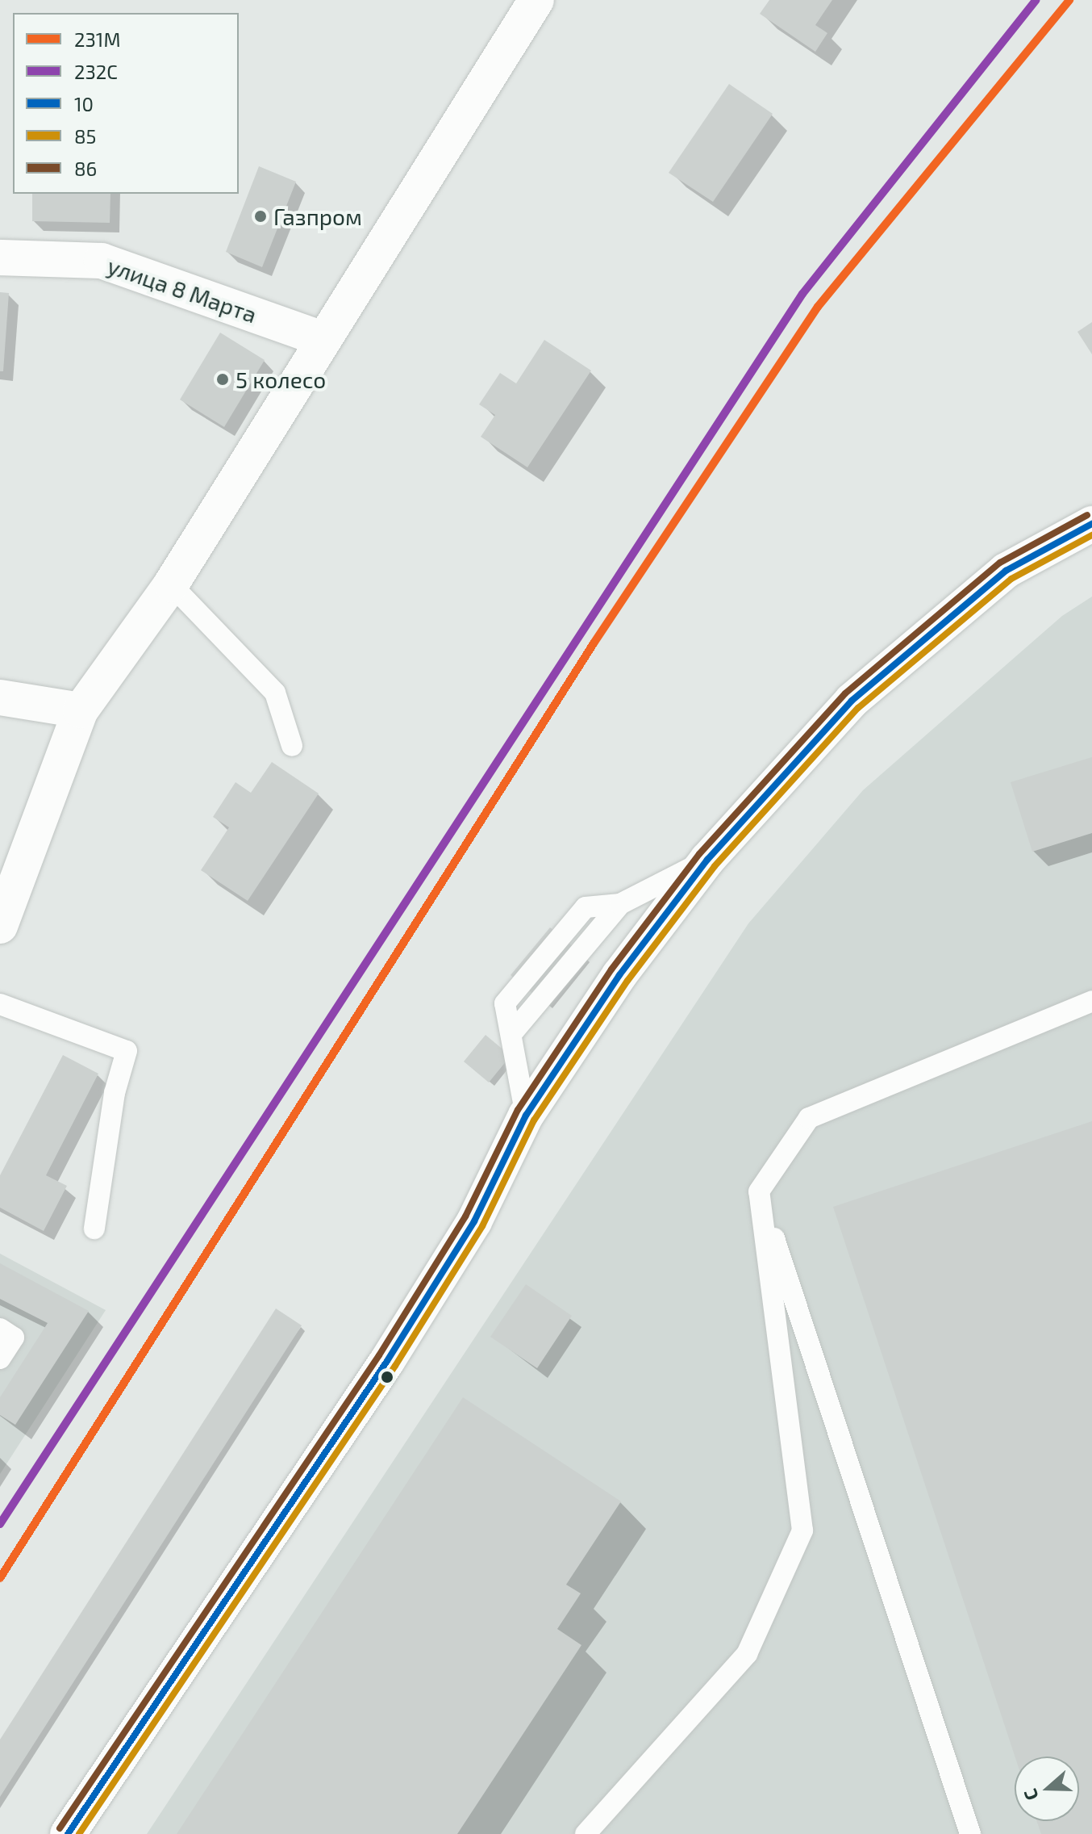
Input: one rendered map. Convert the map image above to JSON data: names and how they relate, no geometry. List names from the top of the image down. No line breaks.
{"streets":{"main road":["улица 8 Марта"]},"places":["Газпром","5 колесо"],"lines":["transit line 231М","transit line 232C","transit line 86","transit line 10","transit line 85"],"legend":["231М","232C","10","85","86"],"north":"left"}
